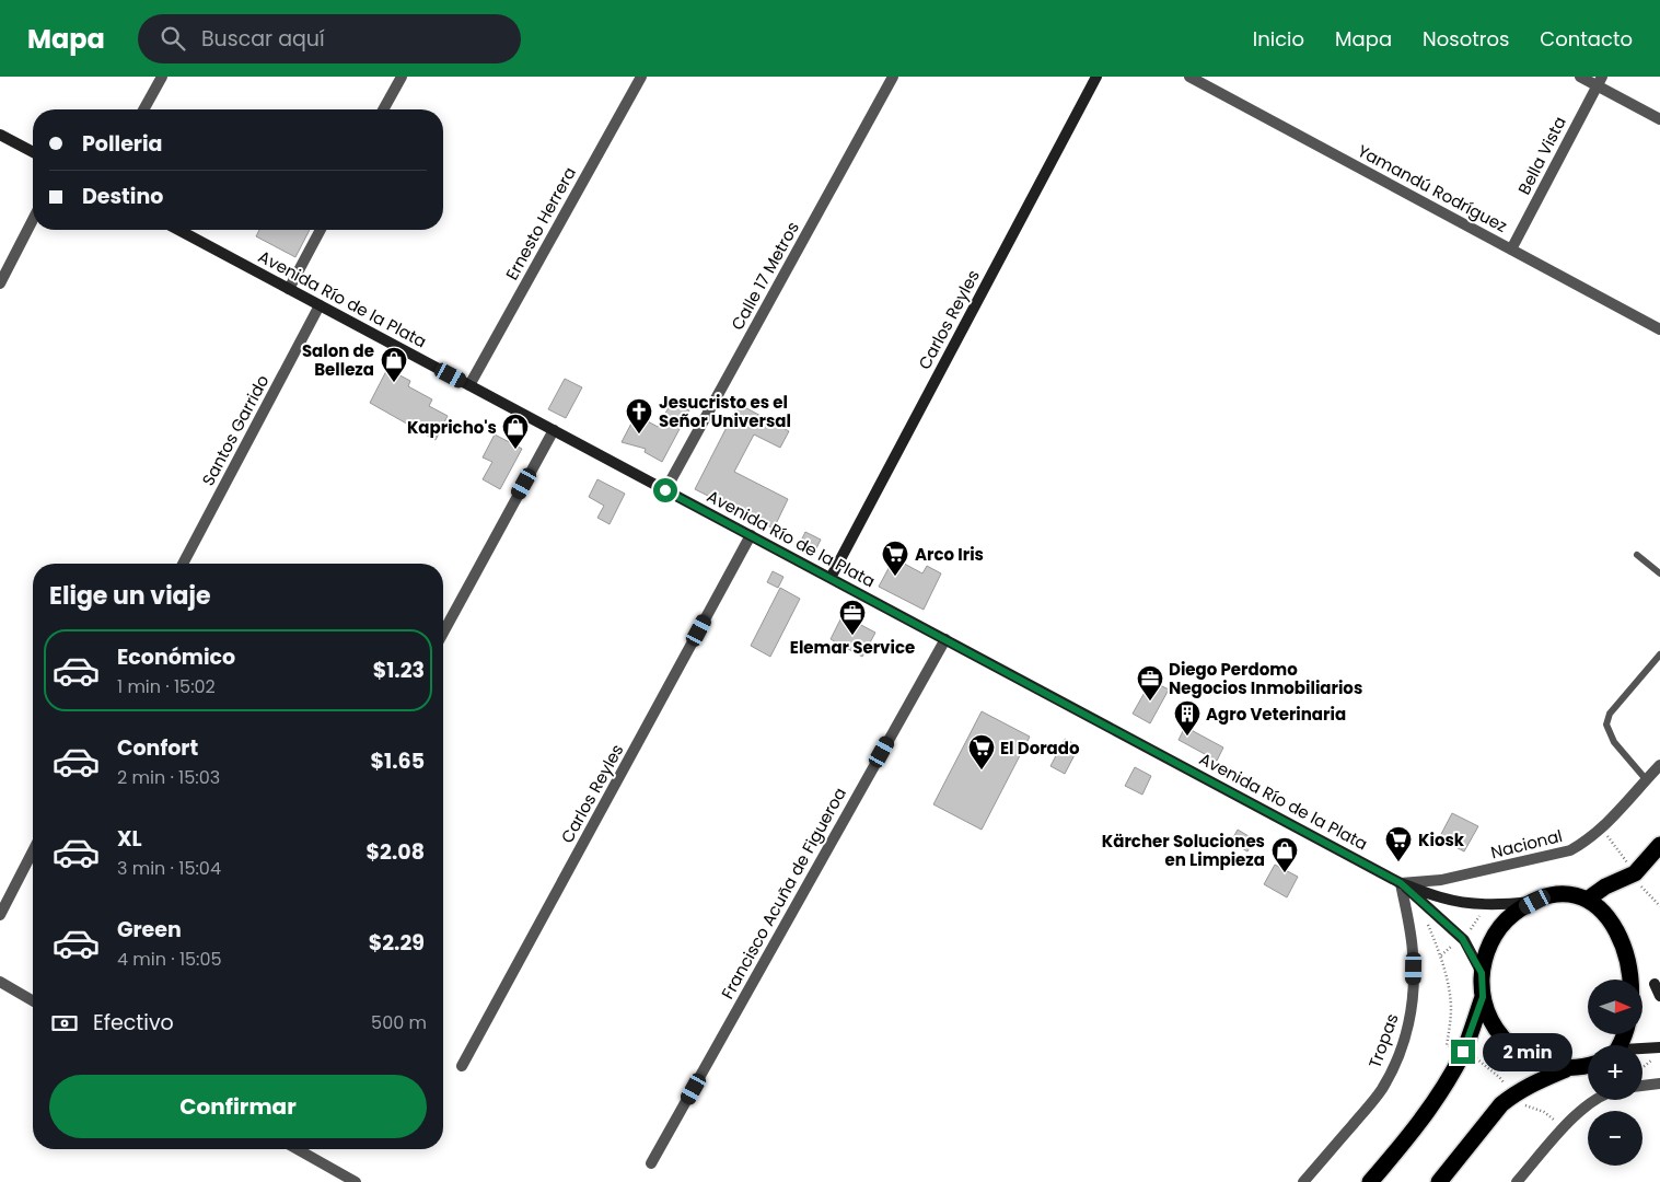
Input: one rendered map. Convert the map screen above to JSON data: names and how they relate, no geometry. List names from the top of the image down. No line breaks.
{"streets":{"street":["Bella Vista","Yamandú Rodríguez","Ernesto Herrera","Calle 17 Metros","Avenida Río de la Plata","Carlos Reyles","Santos Garrido","Nacional","Francisco Acuña de Figueroa","Tropas"]},"crossings":[["Bella Vista","Yamandú Rodríguez"],["Ernesto Herrera","Avenida Río de la Plata"],["Calle 17 Metros","Avenida Río de la Plata"],["Avenida Río de la Plata","Carlos Reyles"],["Avenida Río de la Plata","Santos Garrido"],["Avenida Río de la Plata","Nacional"],["Avenida Río de la Plata","Francisco Acuña de Figueroa"],["Avenida Río de la Plata","Tropas"],["Nacional","Tropas"]],"places":{"shop":["Salon de Belleza","Kapricho's","Kärcher Soluciones en Limpieza"],"church":["Jesucristo es el Señor Universal"],"supermarket":["Arco Iris","El Dorado","Kiosk"],"office":["Elemar Service","Diego Perdomo Negocios Inmobiliarios"],"building":["Agro Veterinaria"]},"north":"right","page":{"header":"Mapa","search":"Buscar aquí","nav":["Inicio","Mapa","Nosotros","Contacto"],"banner":["Polleria","Destino"],"heading":"Elige un viaje","list":[{"name":"Económico","note":"1 min · 15:02","value":"$1.23"},{"name":"Confort","note":"2 min · 15:03","value":"$1.65"},{"name":"XL","note":"3 min · 15:04","value":"$2.08"},{"name":"Green","note":"4 min · 15:05","value":"$2.29"}],"map_buttons":["+","−"],"pay":["Efectivo","500 m"],"bubble":"2 min","buttons":"Confirmar"}}
